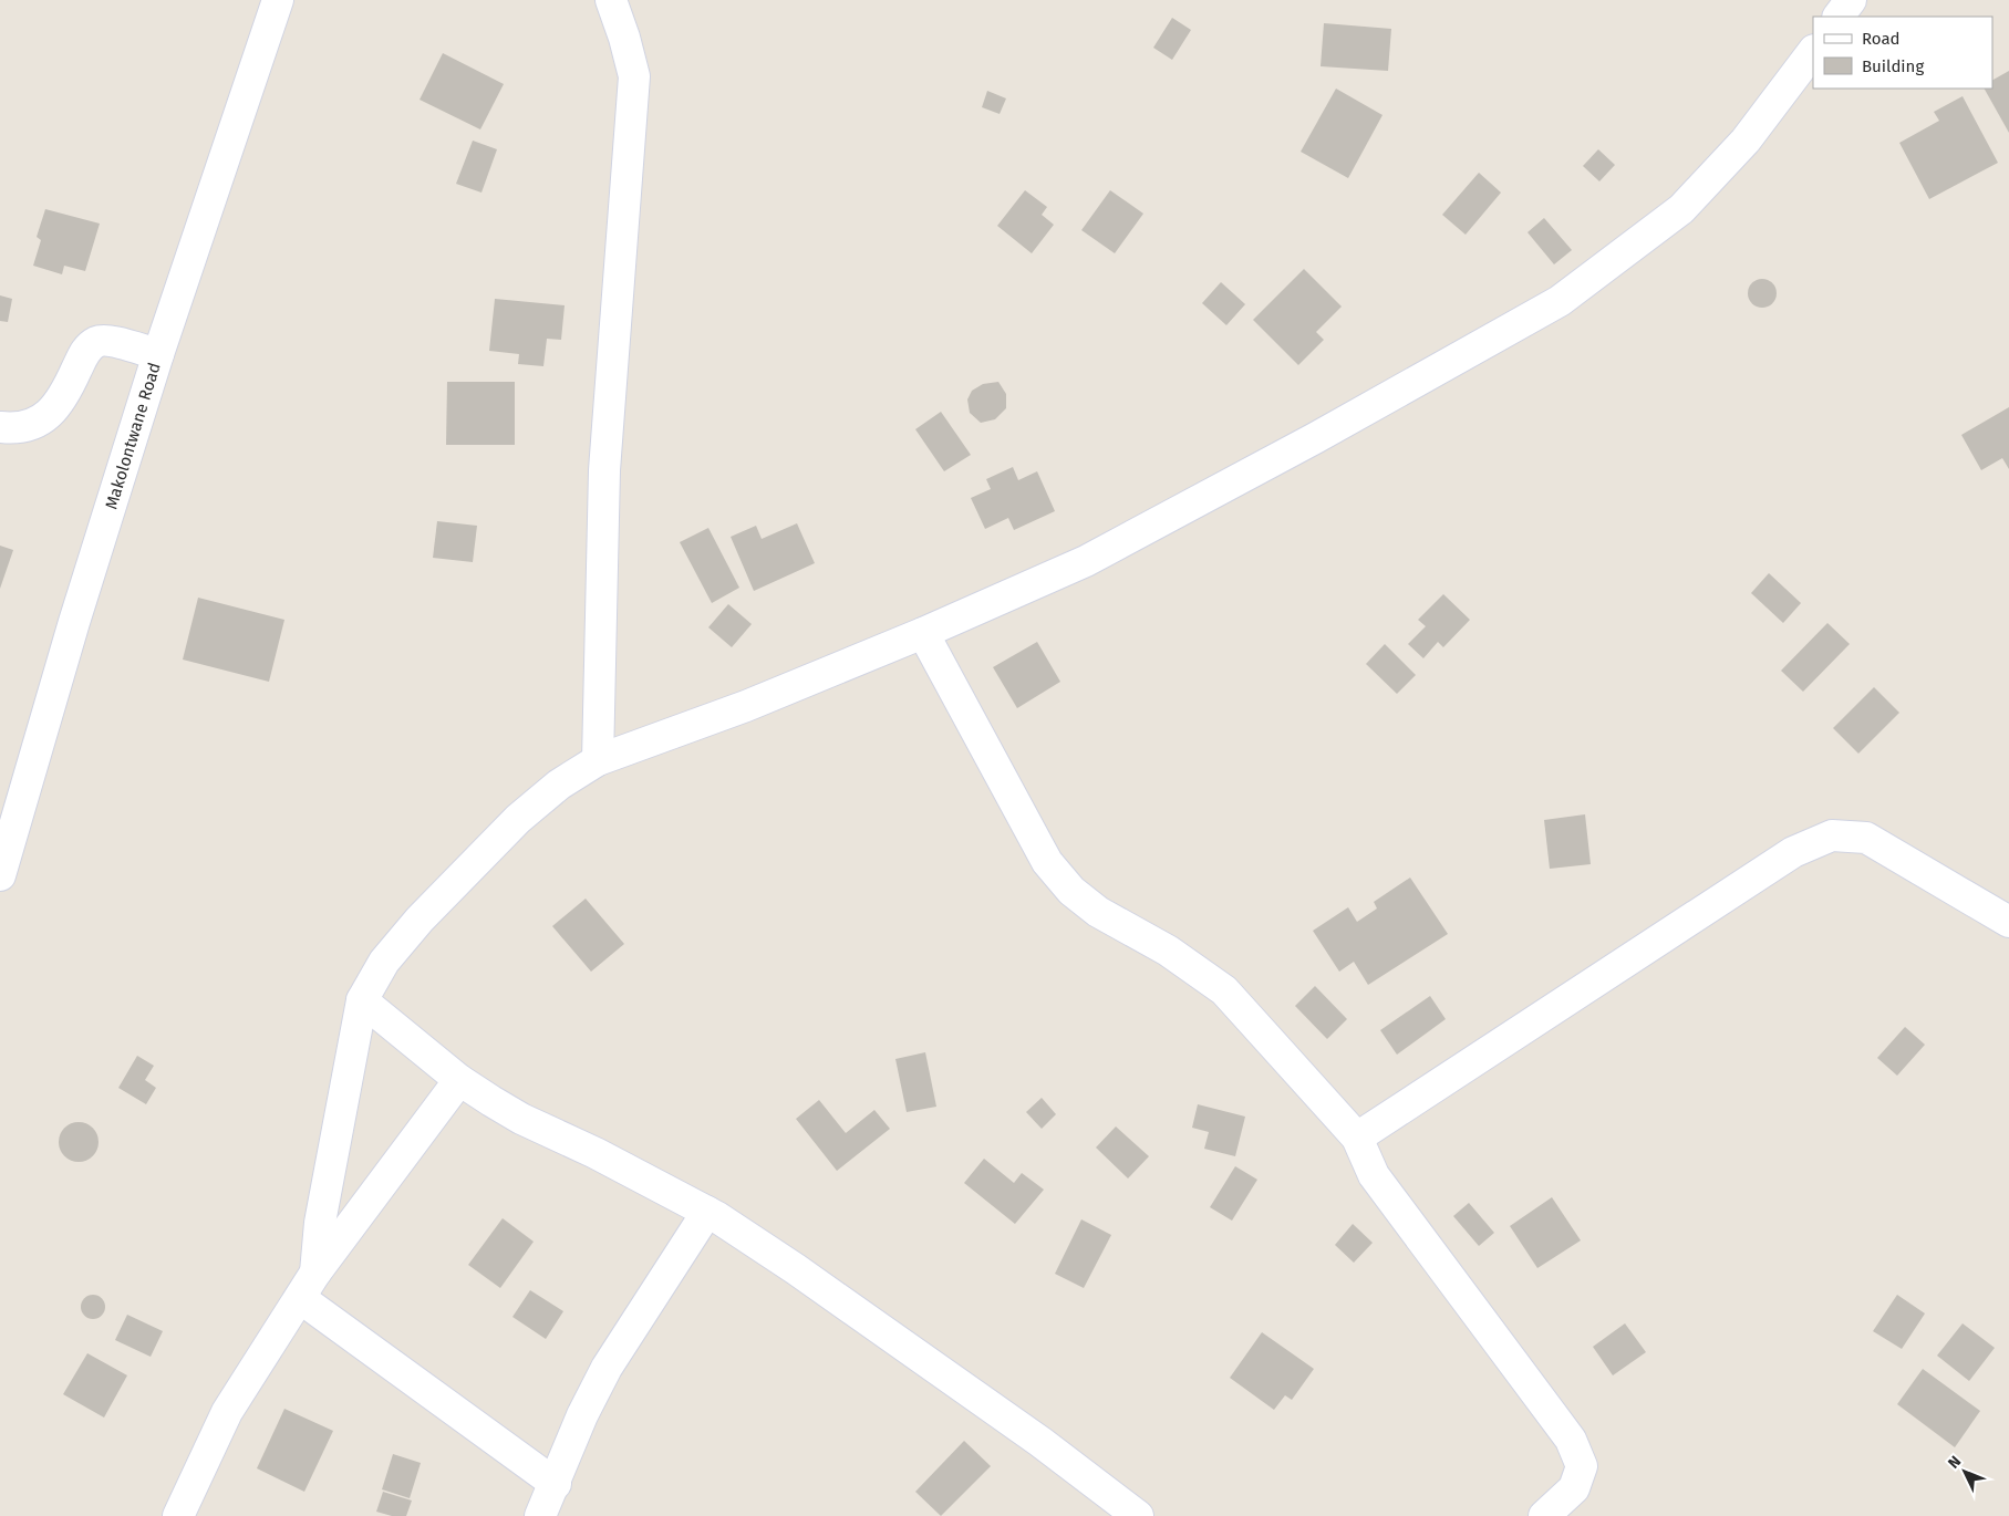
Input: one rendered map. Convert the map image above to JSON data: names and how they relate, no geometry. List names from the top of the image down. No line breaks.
{"streets":{"street":["Makolontwane Road"]},"legend":["Road","Building"],"north":"top left"}
